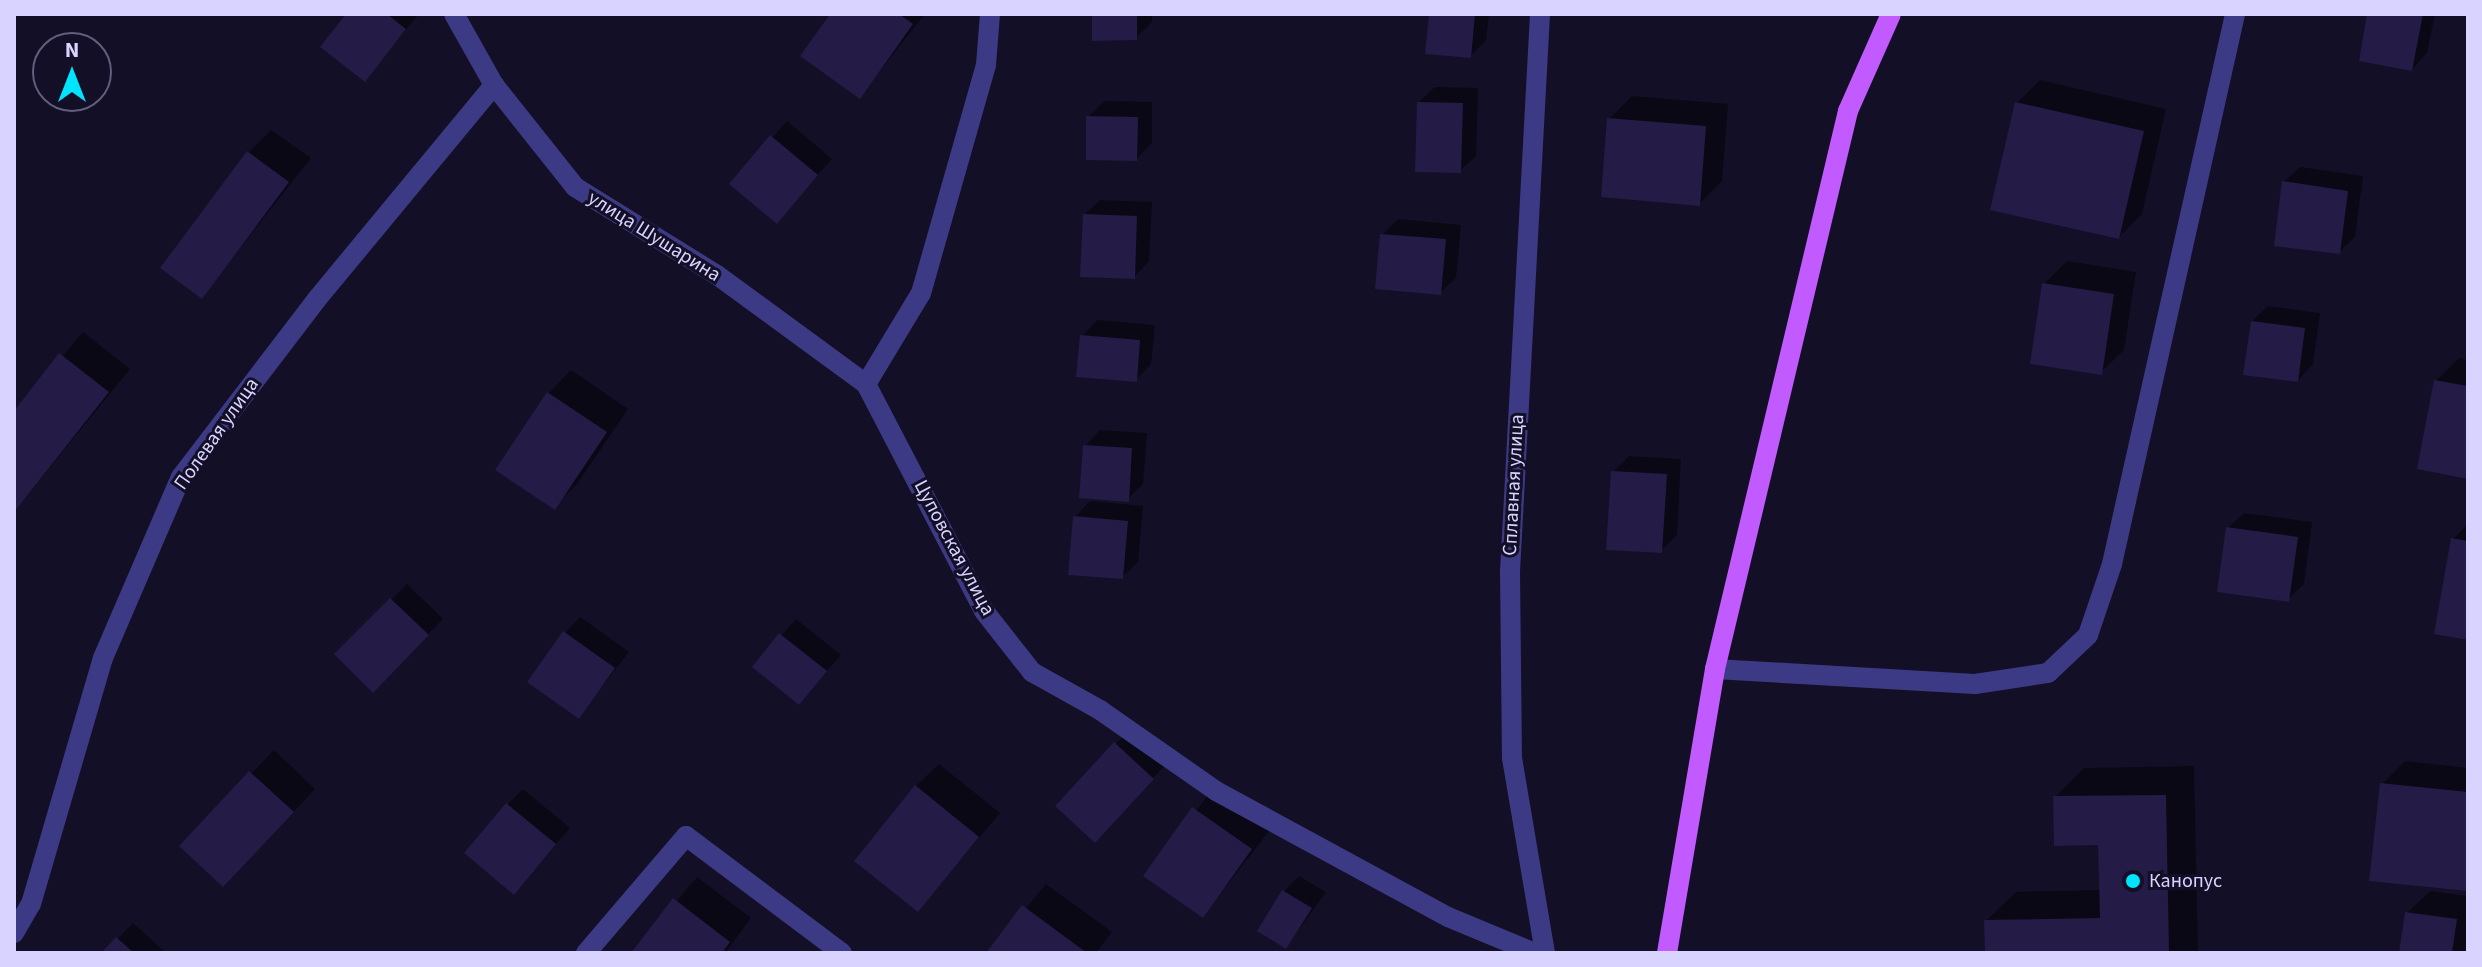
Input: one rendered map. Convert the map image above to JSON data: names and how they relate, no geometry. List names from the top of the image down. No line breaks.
{"streets":{"street":["улица Шушарина","Полевая улица","Сплавная улица","Цуповская улица"]},"crossings":[["улица Шушарина","Полевая улица"],["улица Шушарина","Цуповская улица"]],"places":["Канопус"],"north":"top"}
